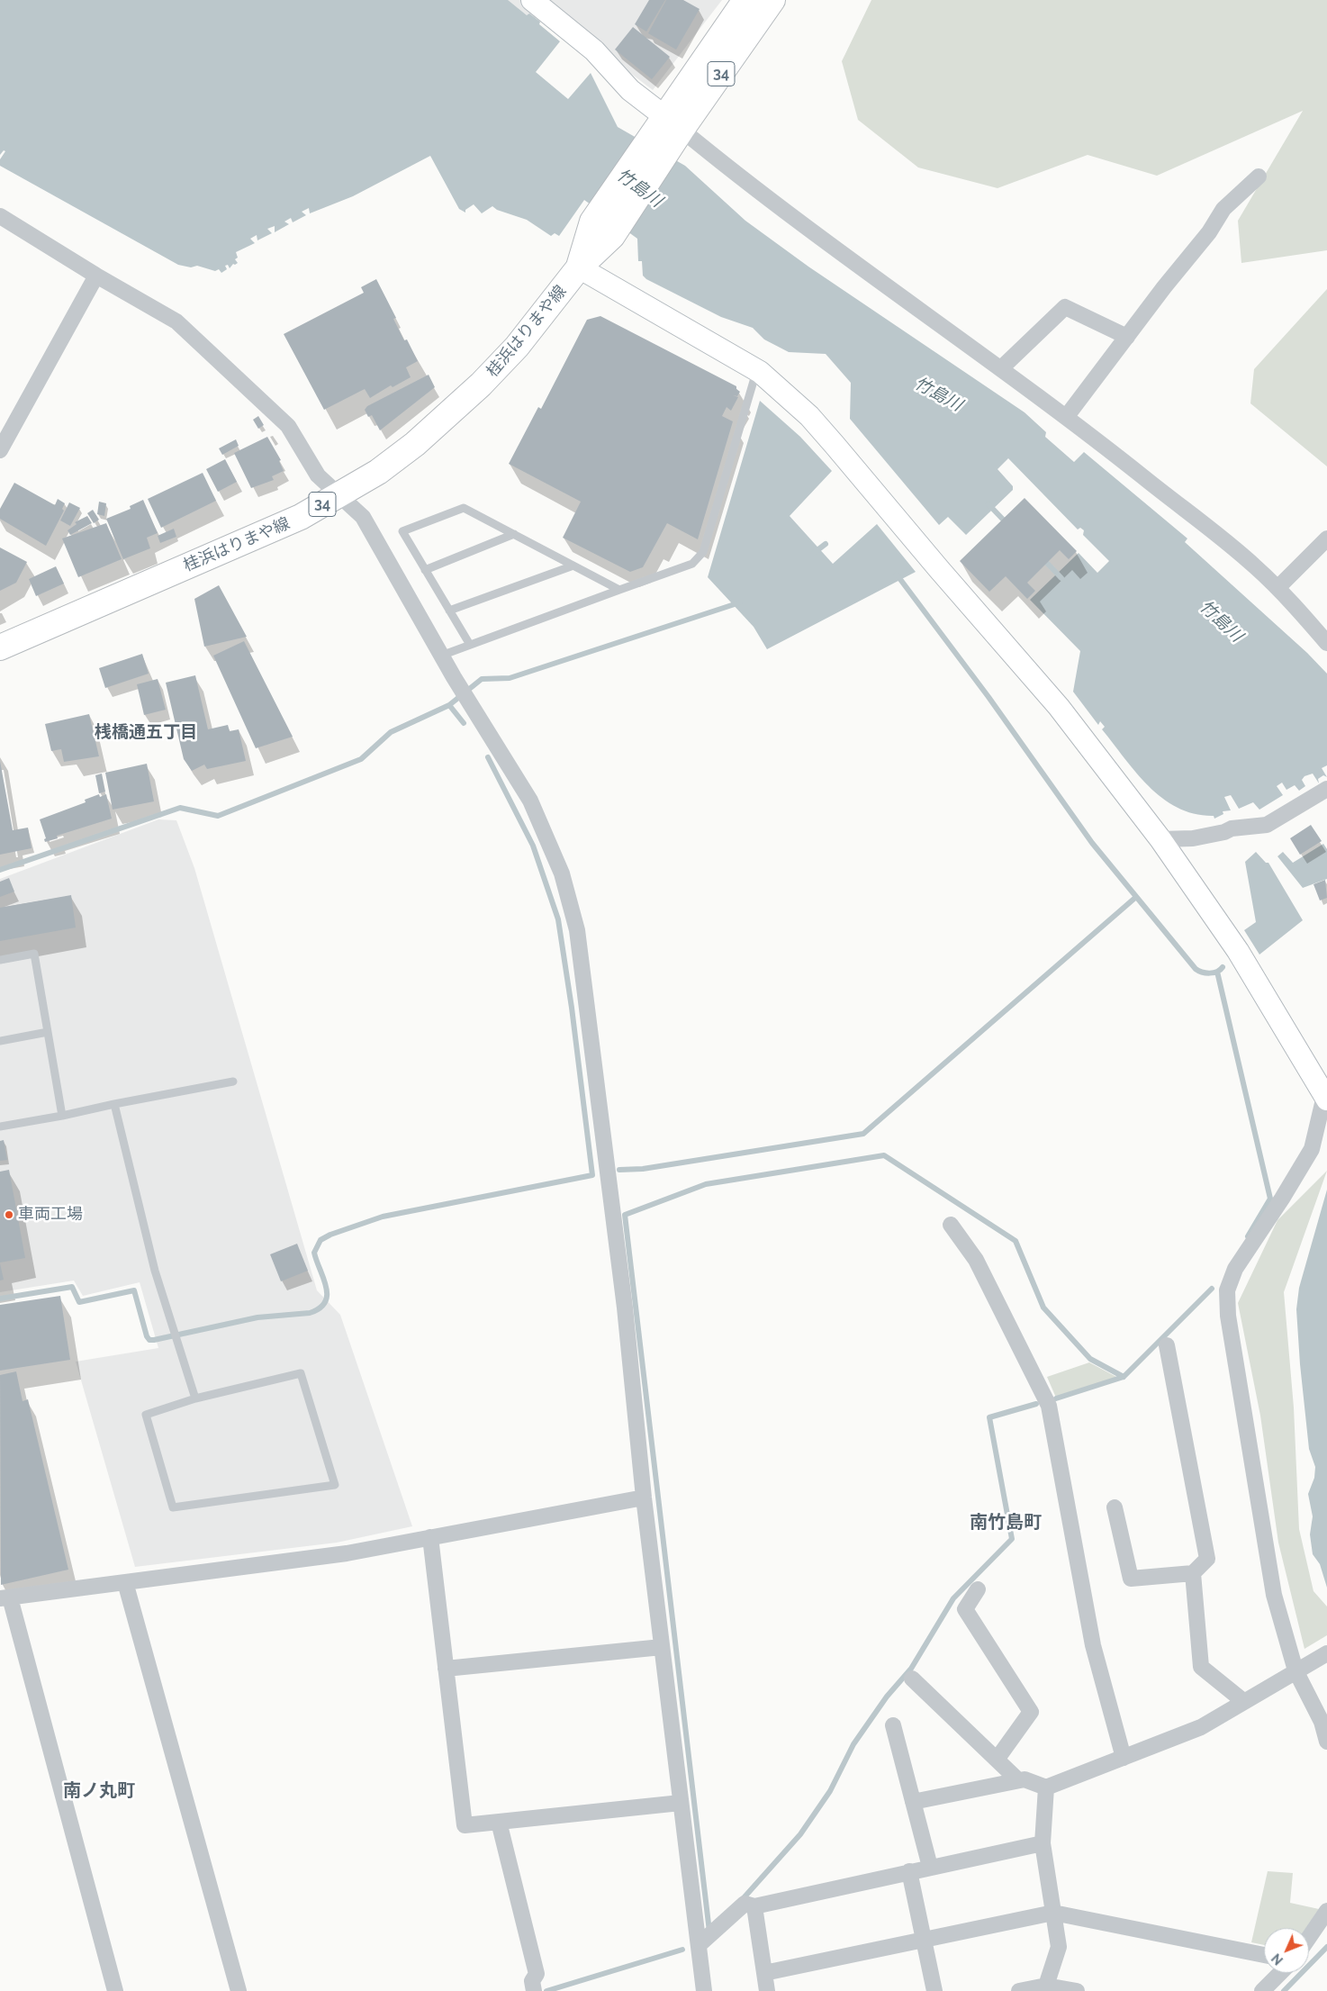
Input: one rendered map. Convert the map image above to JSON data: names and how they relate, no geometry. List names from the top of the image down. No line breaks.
{"streets":{"main road":["34","桂浜はりまや線"]},"districts":["桟橋通五丁目","南竹島町","南ノ丸町"],"water":["竹島川"],"places":["車両工場"],"north":"bottom left"}
